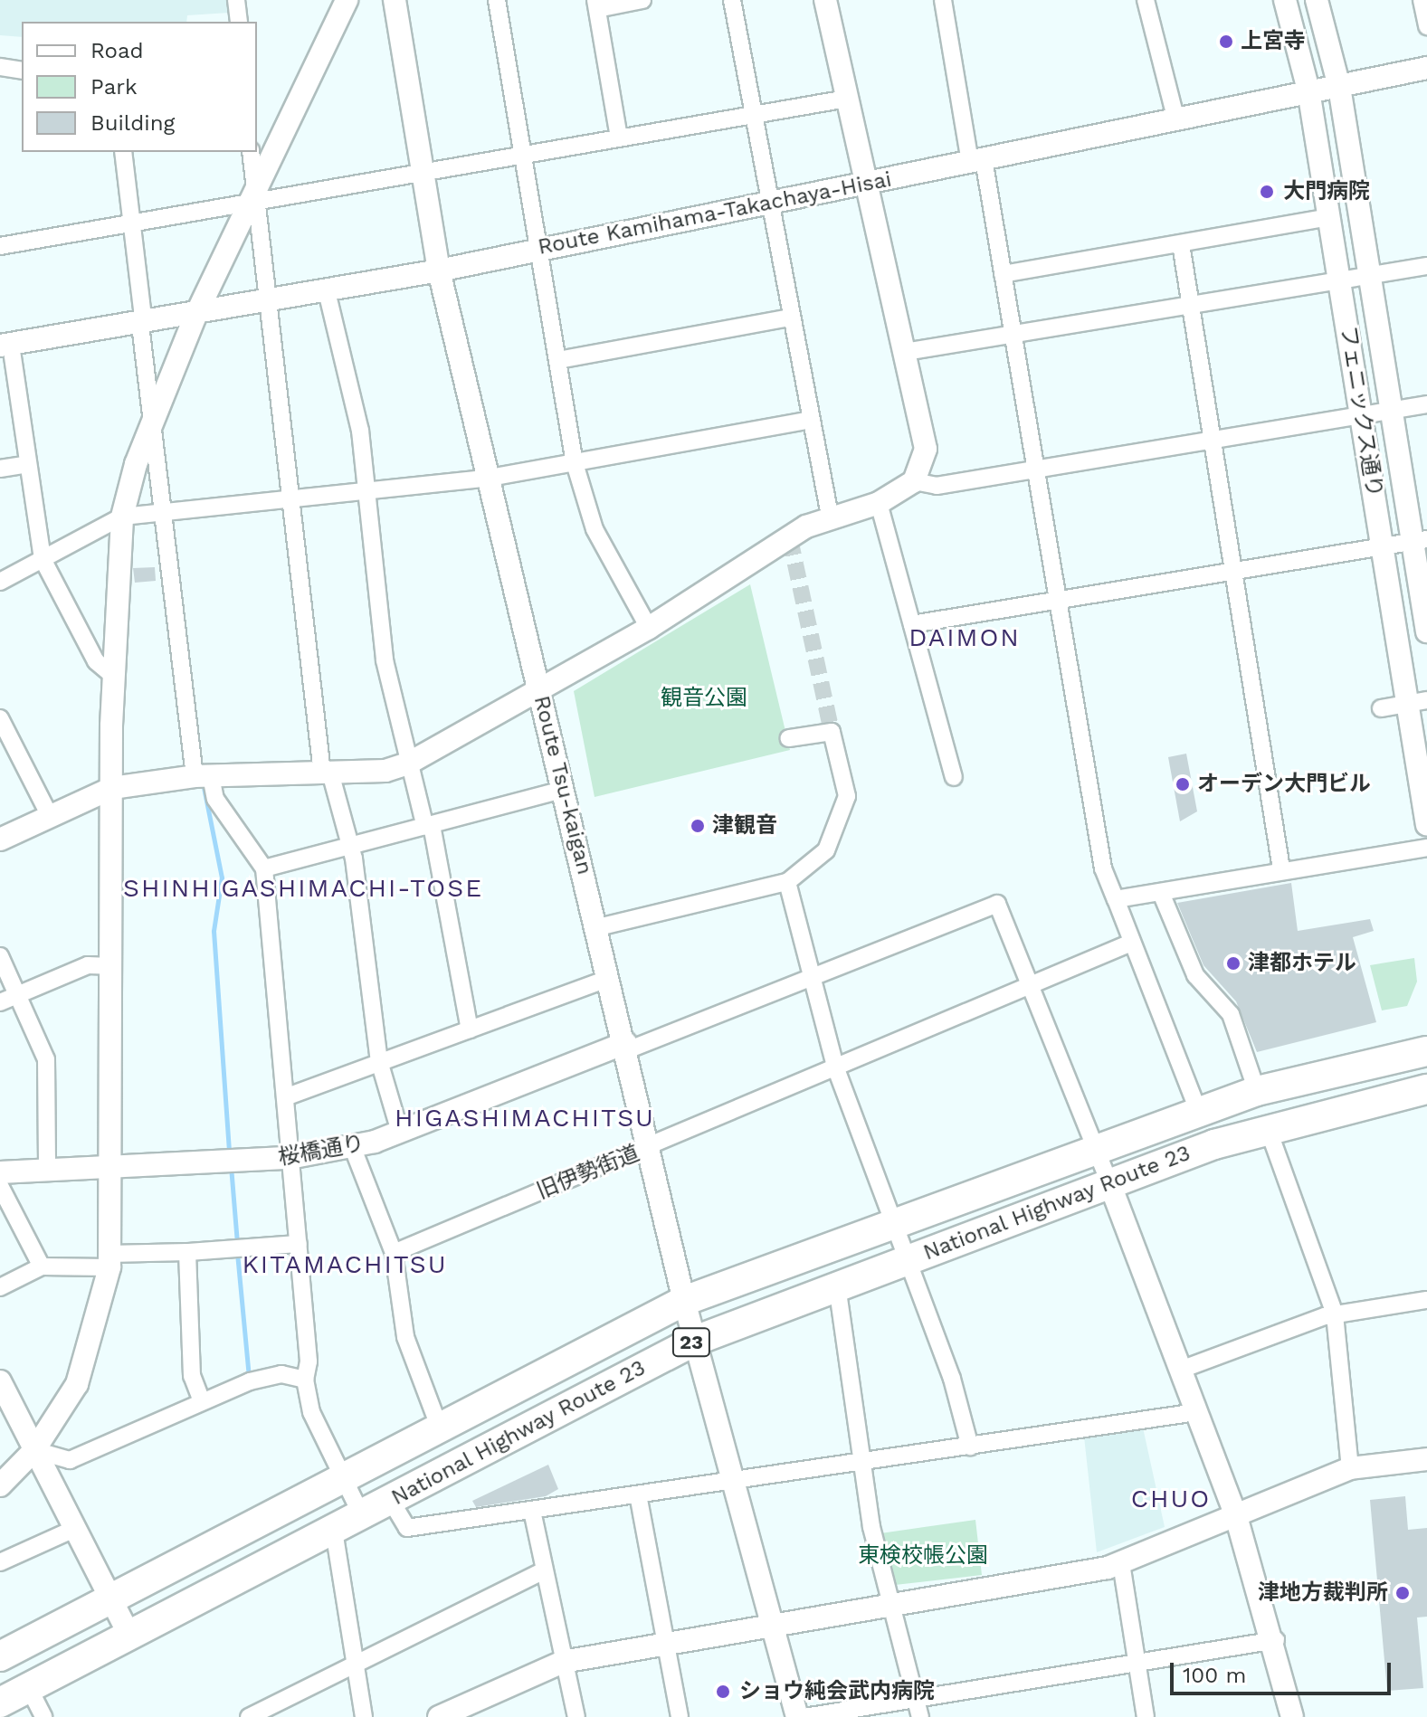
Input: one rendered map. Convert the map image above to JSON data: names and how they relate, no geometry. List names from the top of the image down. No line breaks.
{"streets":{"highway":["National Highway Route 23","23"],"street":["Route Kamihama-Takachaya-Hisai","フェニックス通り","Route Tsu-kaigan","桜橋通り","旧伊勢街道"]},"crossings":[["Route Kamihama-Takachaya-Hisai","フェニックス通り"],["Route Kamihama-Takachaya-Hisai","Route Tsu-kaigan"],["Route Tsu-kaigan","桜橋通り"],["Route Tsu-kaigan","旧伊勢街道"],["Route Tsu-kaigan","National Highway Route 23"]],"districts":["DAIMON","SHINHIGASHIMACHI-TOSE","HIGASHIMACHITSU","KITAMACHITSU","CHUO"],"parks":["観音公園","東検校帳公園"],"places":["上宮寺","大門病院","オーデン大門ビル","津観音","津都ホテル","津地方裁判所","ショウ純会武内病院"],"legend":["Road","Park","Building"],"scale_bar":"100 m"}
